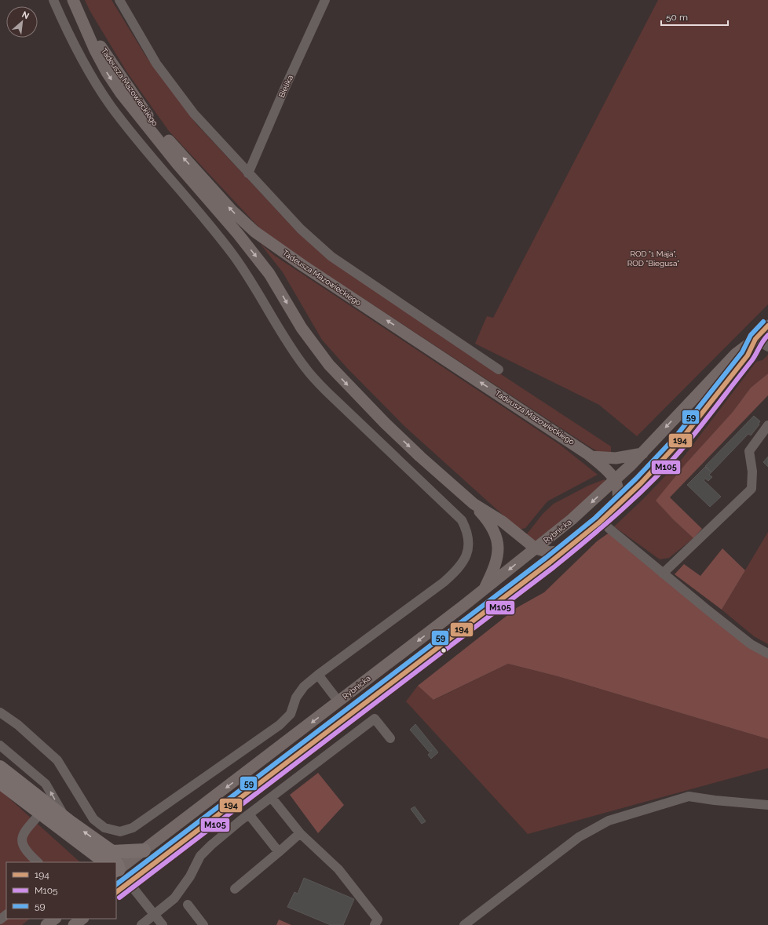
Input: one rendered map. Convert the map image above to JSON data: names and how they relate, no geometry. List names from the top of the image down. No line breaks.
{"streets":{"main road":["Tadeusza Mazowieckiego","Rybnicka"],"street":["Bielika"]},"crossings":[["Tadeusza Mazowieckiego","Rybnicka"]],"parks":["ROD \"1 Maja\", ROD \"Biegusa\""],"lines":["transit line 59","transit line 194","transit line M105"],"legend":["194","M105","59"],"scale_bar":"50 m","north":"top right"}
